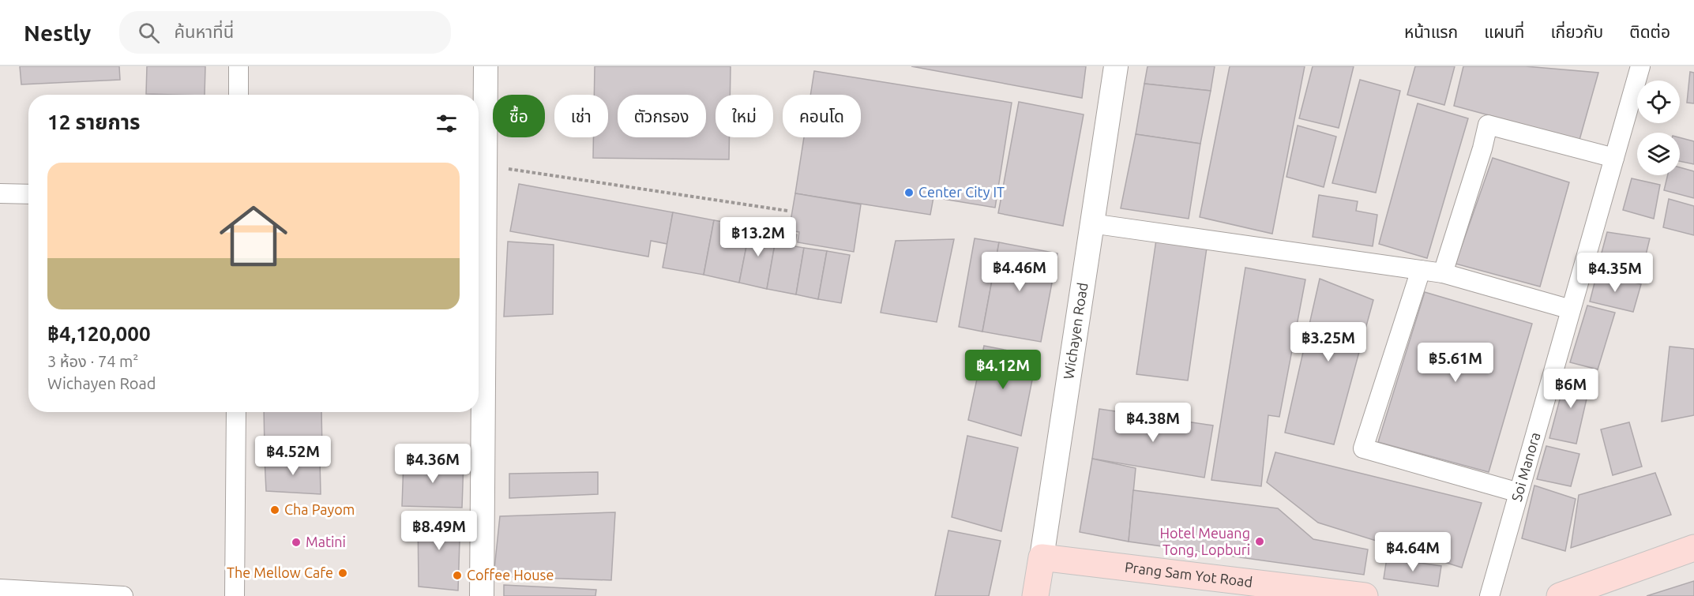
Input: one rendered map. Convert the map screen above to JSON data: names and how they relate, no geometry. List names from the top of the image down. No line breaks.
{"streets":{"main road":["Wichayen Road","Prang Sam Yot Road"],"street":["Soi Manora"]},"crossings":[["Wichayen Road","Prang Sam Yot Road"]],"places":["Center City IT","Cha Payom","Hotel Meuang Tong, Lopburi","Matini","The Mellow Cafe","Coffee House"],"page":{"header":"Nestly","search":"ค้นหาที่นี่","nav":["หน้าแรก","แผนที่","เกี่ยวกับ","ติดต่อ"],"chip":["ซื้อ","เช่า","ตัวกรอง","ใหม่","คอนโด"],"heading":"12 รายการ","list":[{"name":"฿4,120,000","note":"3 ห้อง · 74 m² · Wichayen Road"}],"price":["฿13.2M","฿4.46M","฿4.35M","฿3.25M","฿5.61M","฿4.12M","฿6M","฿4.38M","฿4.52M","฿4.36M","฿8.49M","฿4.64M"]}}
